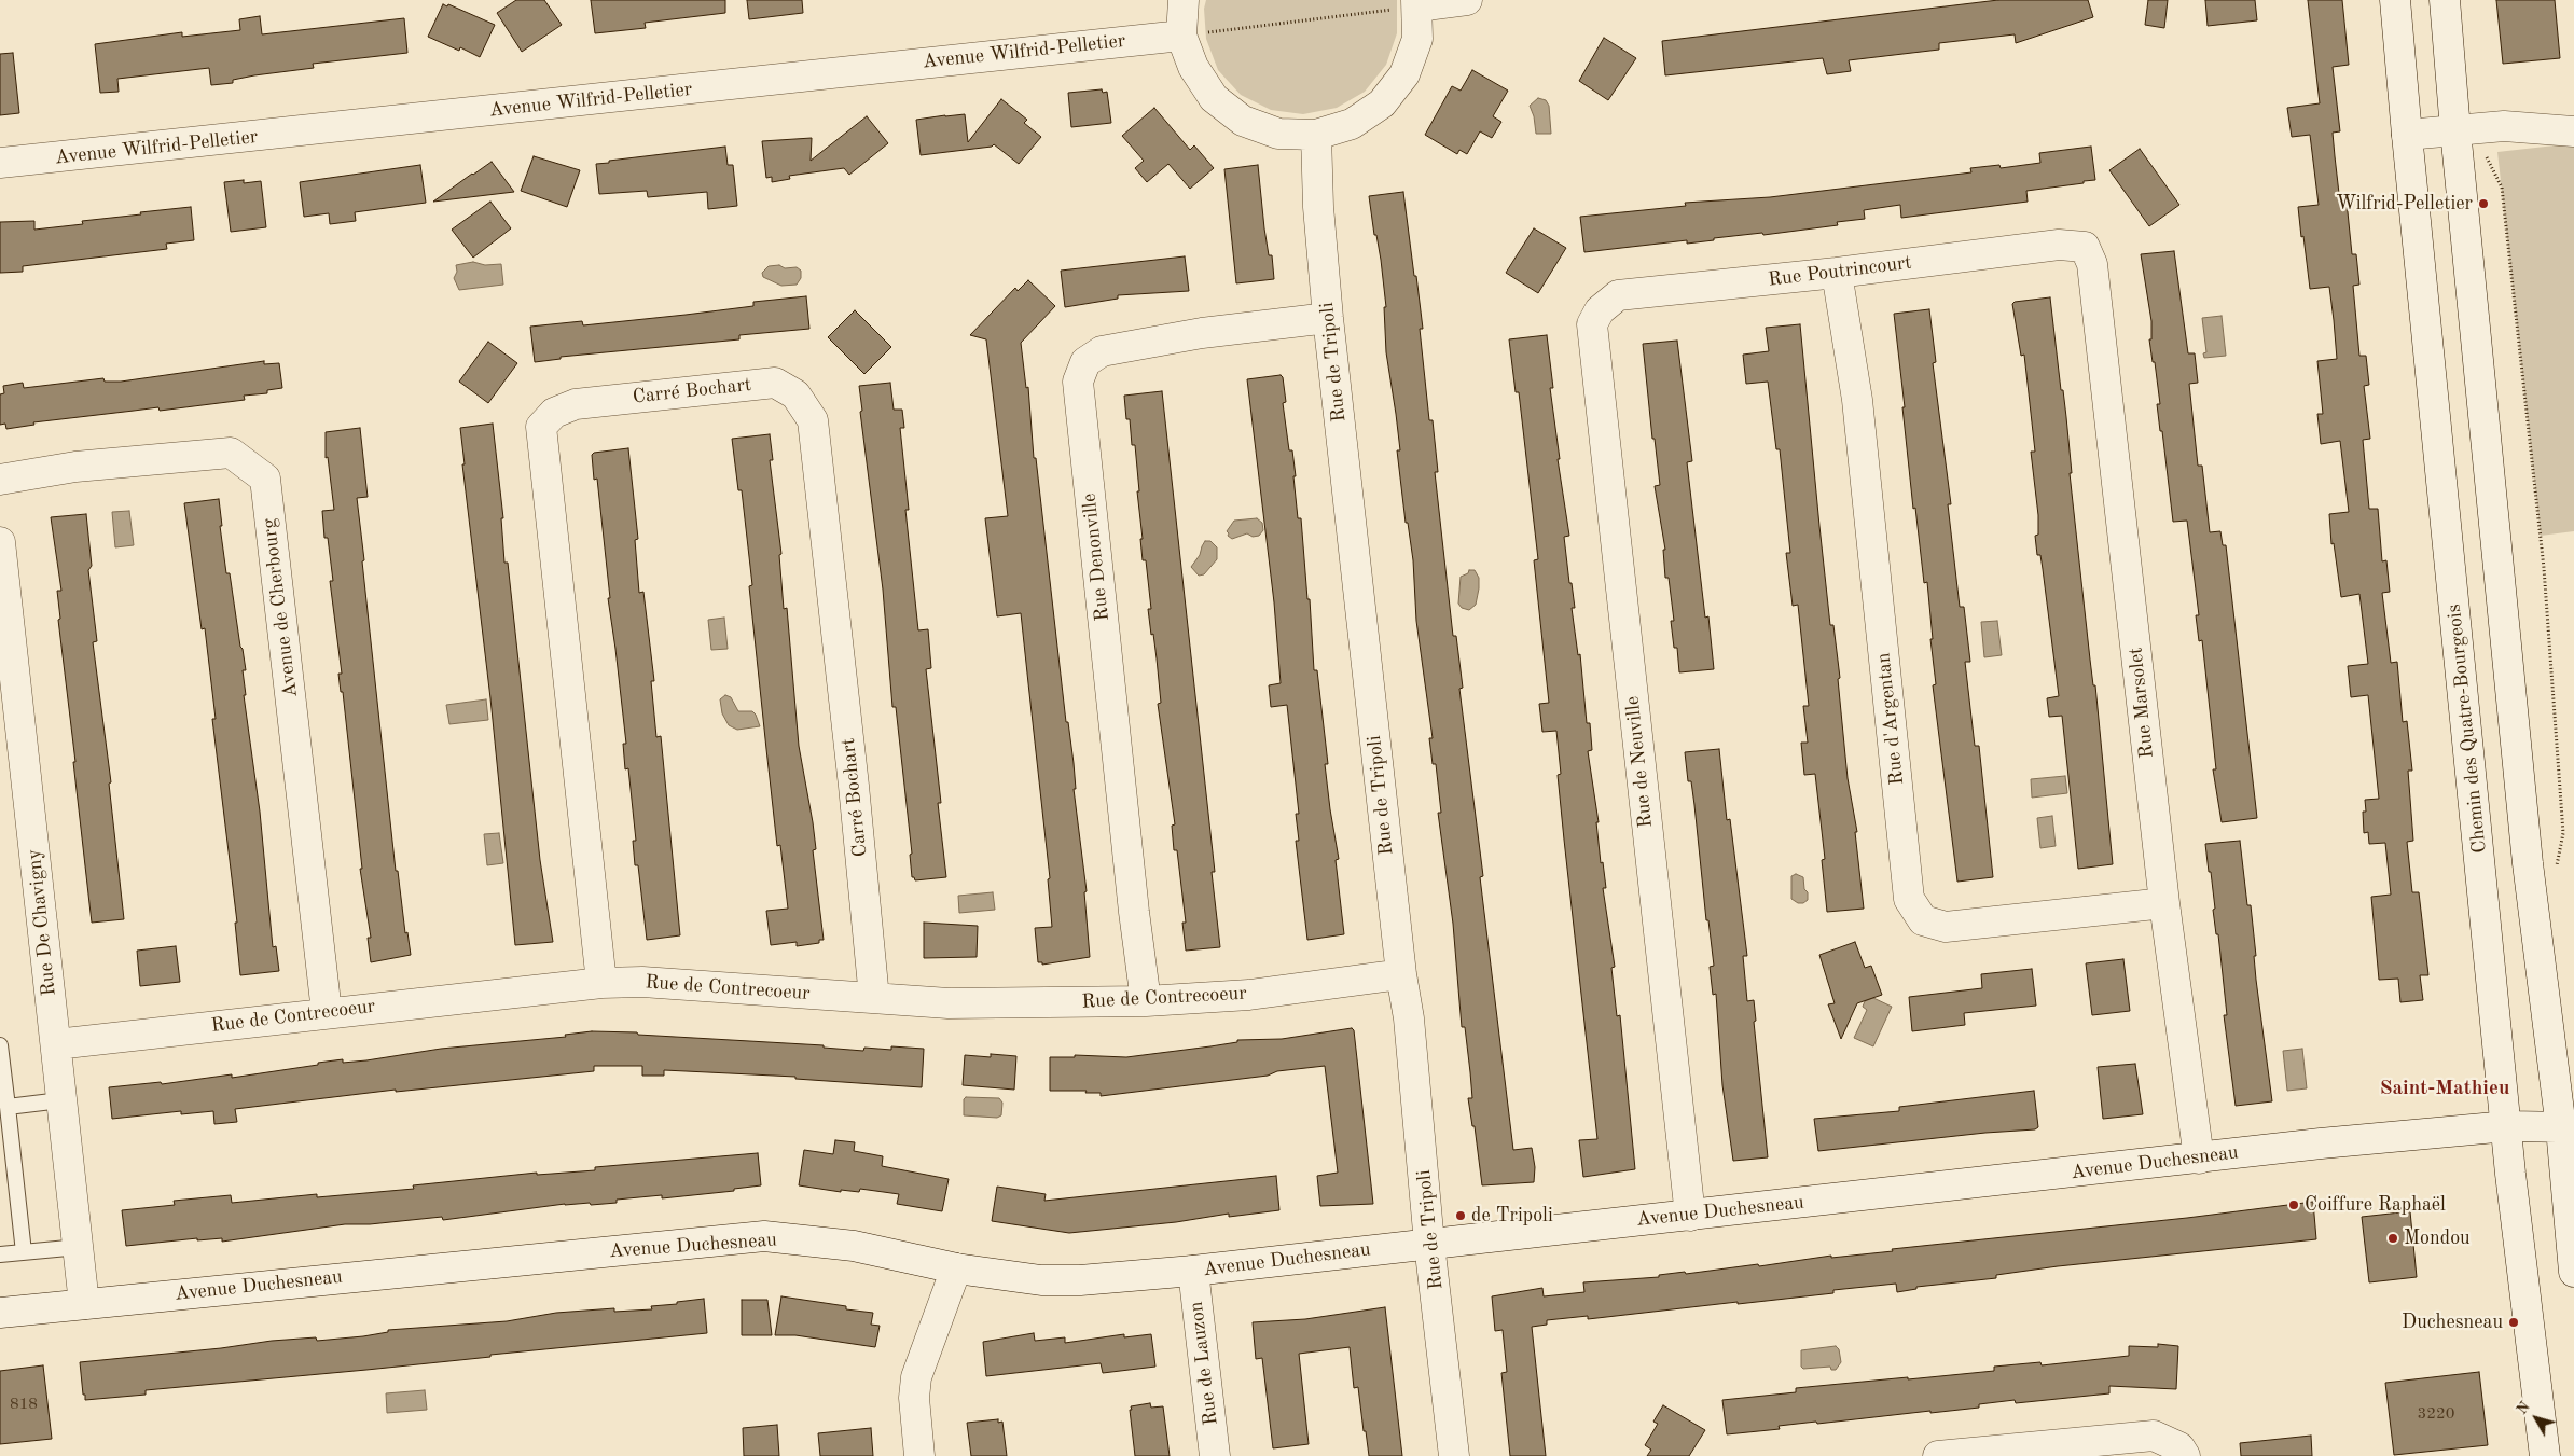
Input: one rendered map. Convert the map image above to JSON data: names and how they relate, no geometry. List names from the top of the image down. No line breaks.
{"streets":{"street":["Avenue Wilfrid-Pelletier","Rue Poutrincourt","Rue de Tripoli","Carré Bochart","Rue Denonville","Avenue de Cherbourg","Rue Marsolet","Rue d'Argentan","Chemin des Quatre-Bourgeois","Rue de Neuville","Rue De Chavigny","Rue de Contrecoeur","Avenue Duchesneau","Rue de Lauzon"]},"crossings":[["Rue Poutrincourt","Rue Marsolet"],["Rue Poutrincourt","Rue d'Argentan"],["Rue Poutrincourt","Rue de Neuville"],["Rue de Tripoli","Rue Denonville"],["Rue de Tripoli","Rue de Contrecoeur"],["Rue de Tripoli","Avenue Duchesneau"],["Carré Bochart","Rue de Contrecoeur"],["Rue Denonville","Rue de Contrecoeur"],["Avenue de Cherbourg","Rue de Contrecoeur"],["Rue Marsolet","Rue d'Argentan"],["Rue Marsolet","Avenue Duchesneau"],["Chemin des Quatre-Bourgeois","Avenue Duchesneau"],["Rue de Neuville","Avenue Duchesneau"],["Rue De Chavigny","Rue de Contrecoeur"],["Rue De Chavigny","Avenue Duchesneau"],["Avenue Duchesneau","Rue de Lauzon"]],"districts":["Saint-Mathieu"],"places":["Wilfrid-Pelletier","Coiffure Raphaël","de Tripoli","Mondou","Duchesneau"],"house_numbers":["818","3220"],"north":"top left"}
